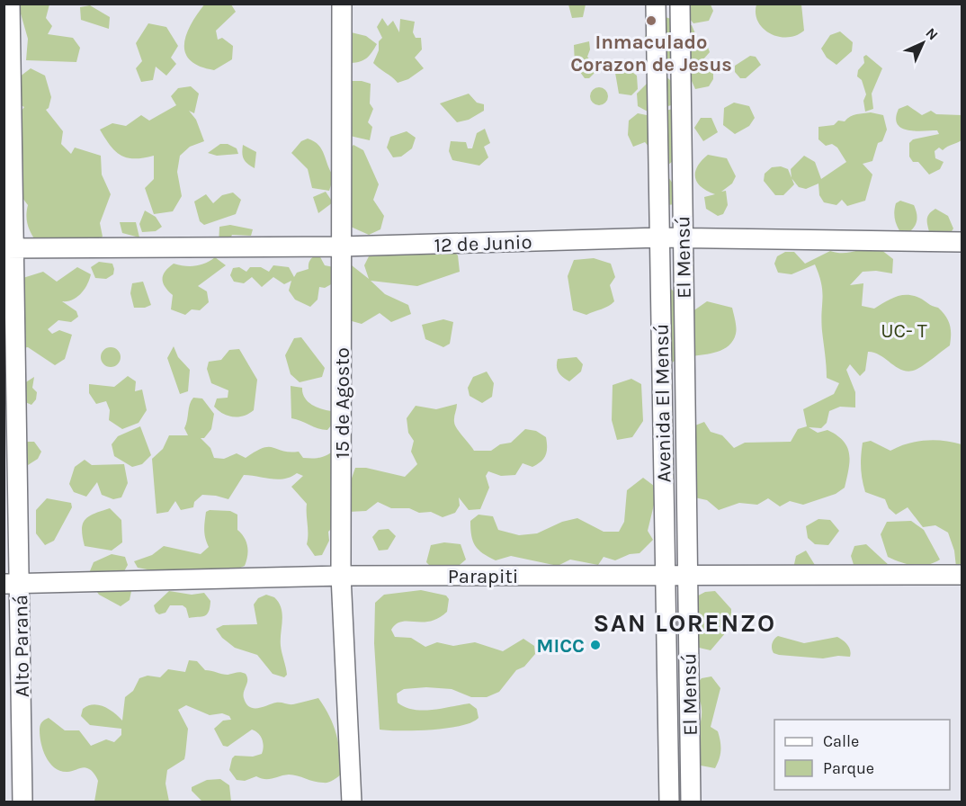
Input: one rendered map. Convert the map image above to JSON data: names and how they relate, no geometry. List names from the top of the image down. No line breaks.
{"streets":{"street":["12 de Junio","El Mensú","15 de Agosto","Avenida El Mensú","Parapiti","Alto Paraná"]},"crossings":[["12 de Junio","El Mensú"],["12 de Junio","15 de Agosto"],["12 de Junio","Avenida El Mensú"],["12 de Junio","Alto Paraná"],["El Mensú","Parapiti"],["15 de Agosto","Parapiti"],["Avenida El Mensú","Parapiti"],["Parapiti","Alto Paraná"]],"districts":["SAN LORENZO"],"parks":["UC- T"],"places":["Inmaculado Corazon de Jesus","MICC"],"legend":["Calle","Parque"],"north":"top right"}
